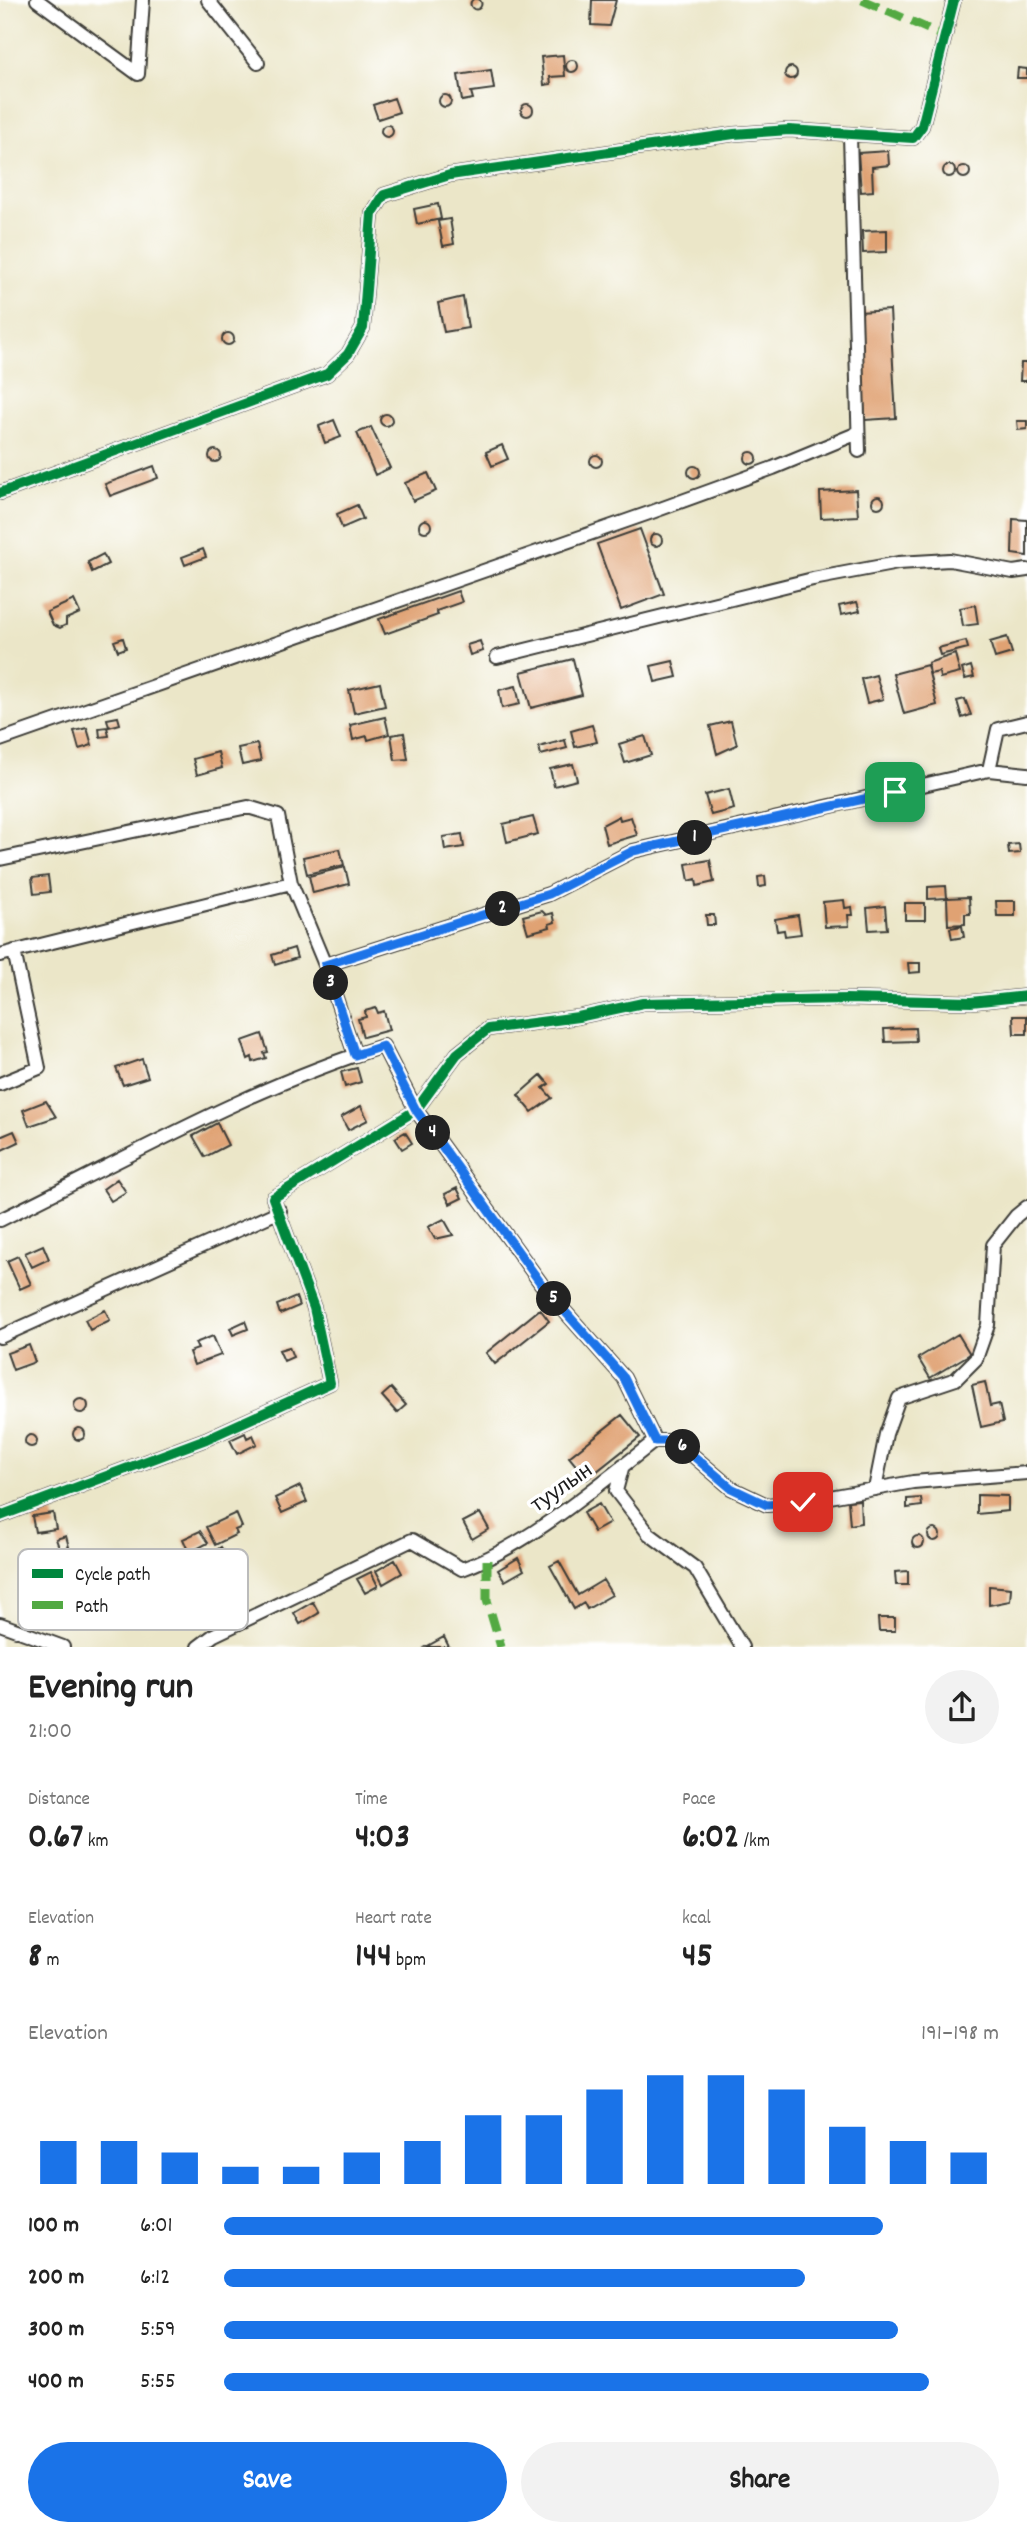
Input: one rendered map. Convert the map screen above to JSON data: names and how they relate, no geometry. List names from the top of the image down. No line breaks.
{"streets":{"street":["туулын"]},"legend":["Cycle path","Path"],"page":{"pins":["1","2","3","4","5","6"],"heading":["Evening run","21:00"],"stats":[["Distance","0.67 km"],["Time","4:03"],["Pace","6:02 /km"],["Elevation","8 m"],["Heart rate","144 bpm"],["kcal","45"]],"chart":["Elevation","191–198 m"],"list":[{"name":"100 m","note":"6:01"},{"name":"200 m","note":"6:12"},{"name":"300 m","note":"5:59"},{"name":"400 m","note":"5:55"}],"buttons":["Save","Share"]}}
